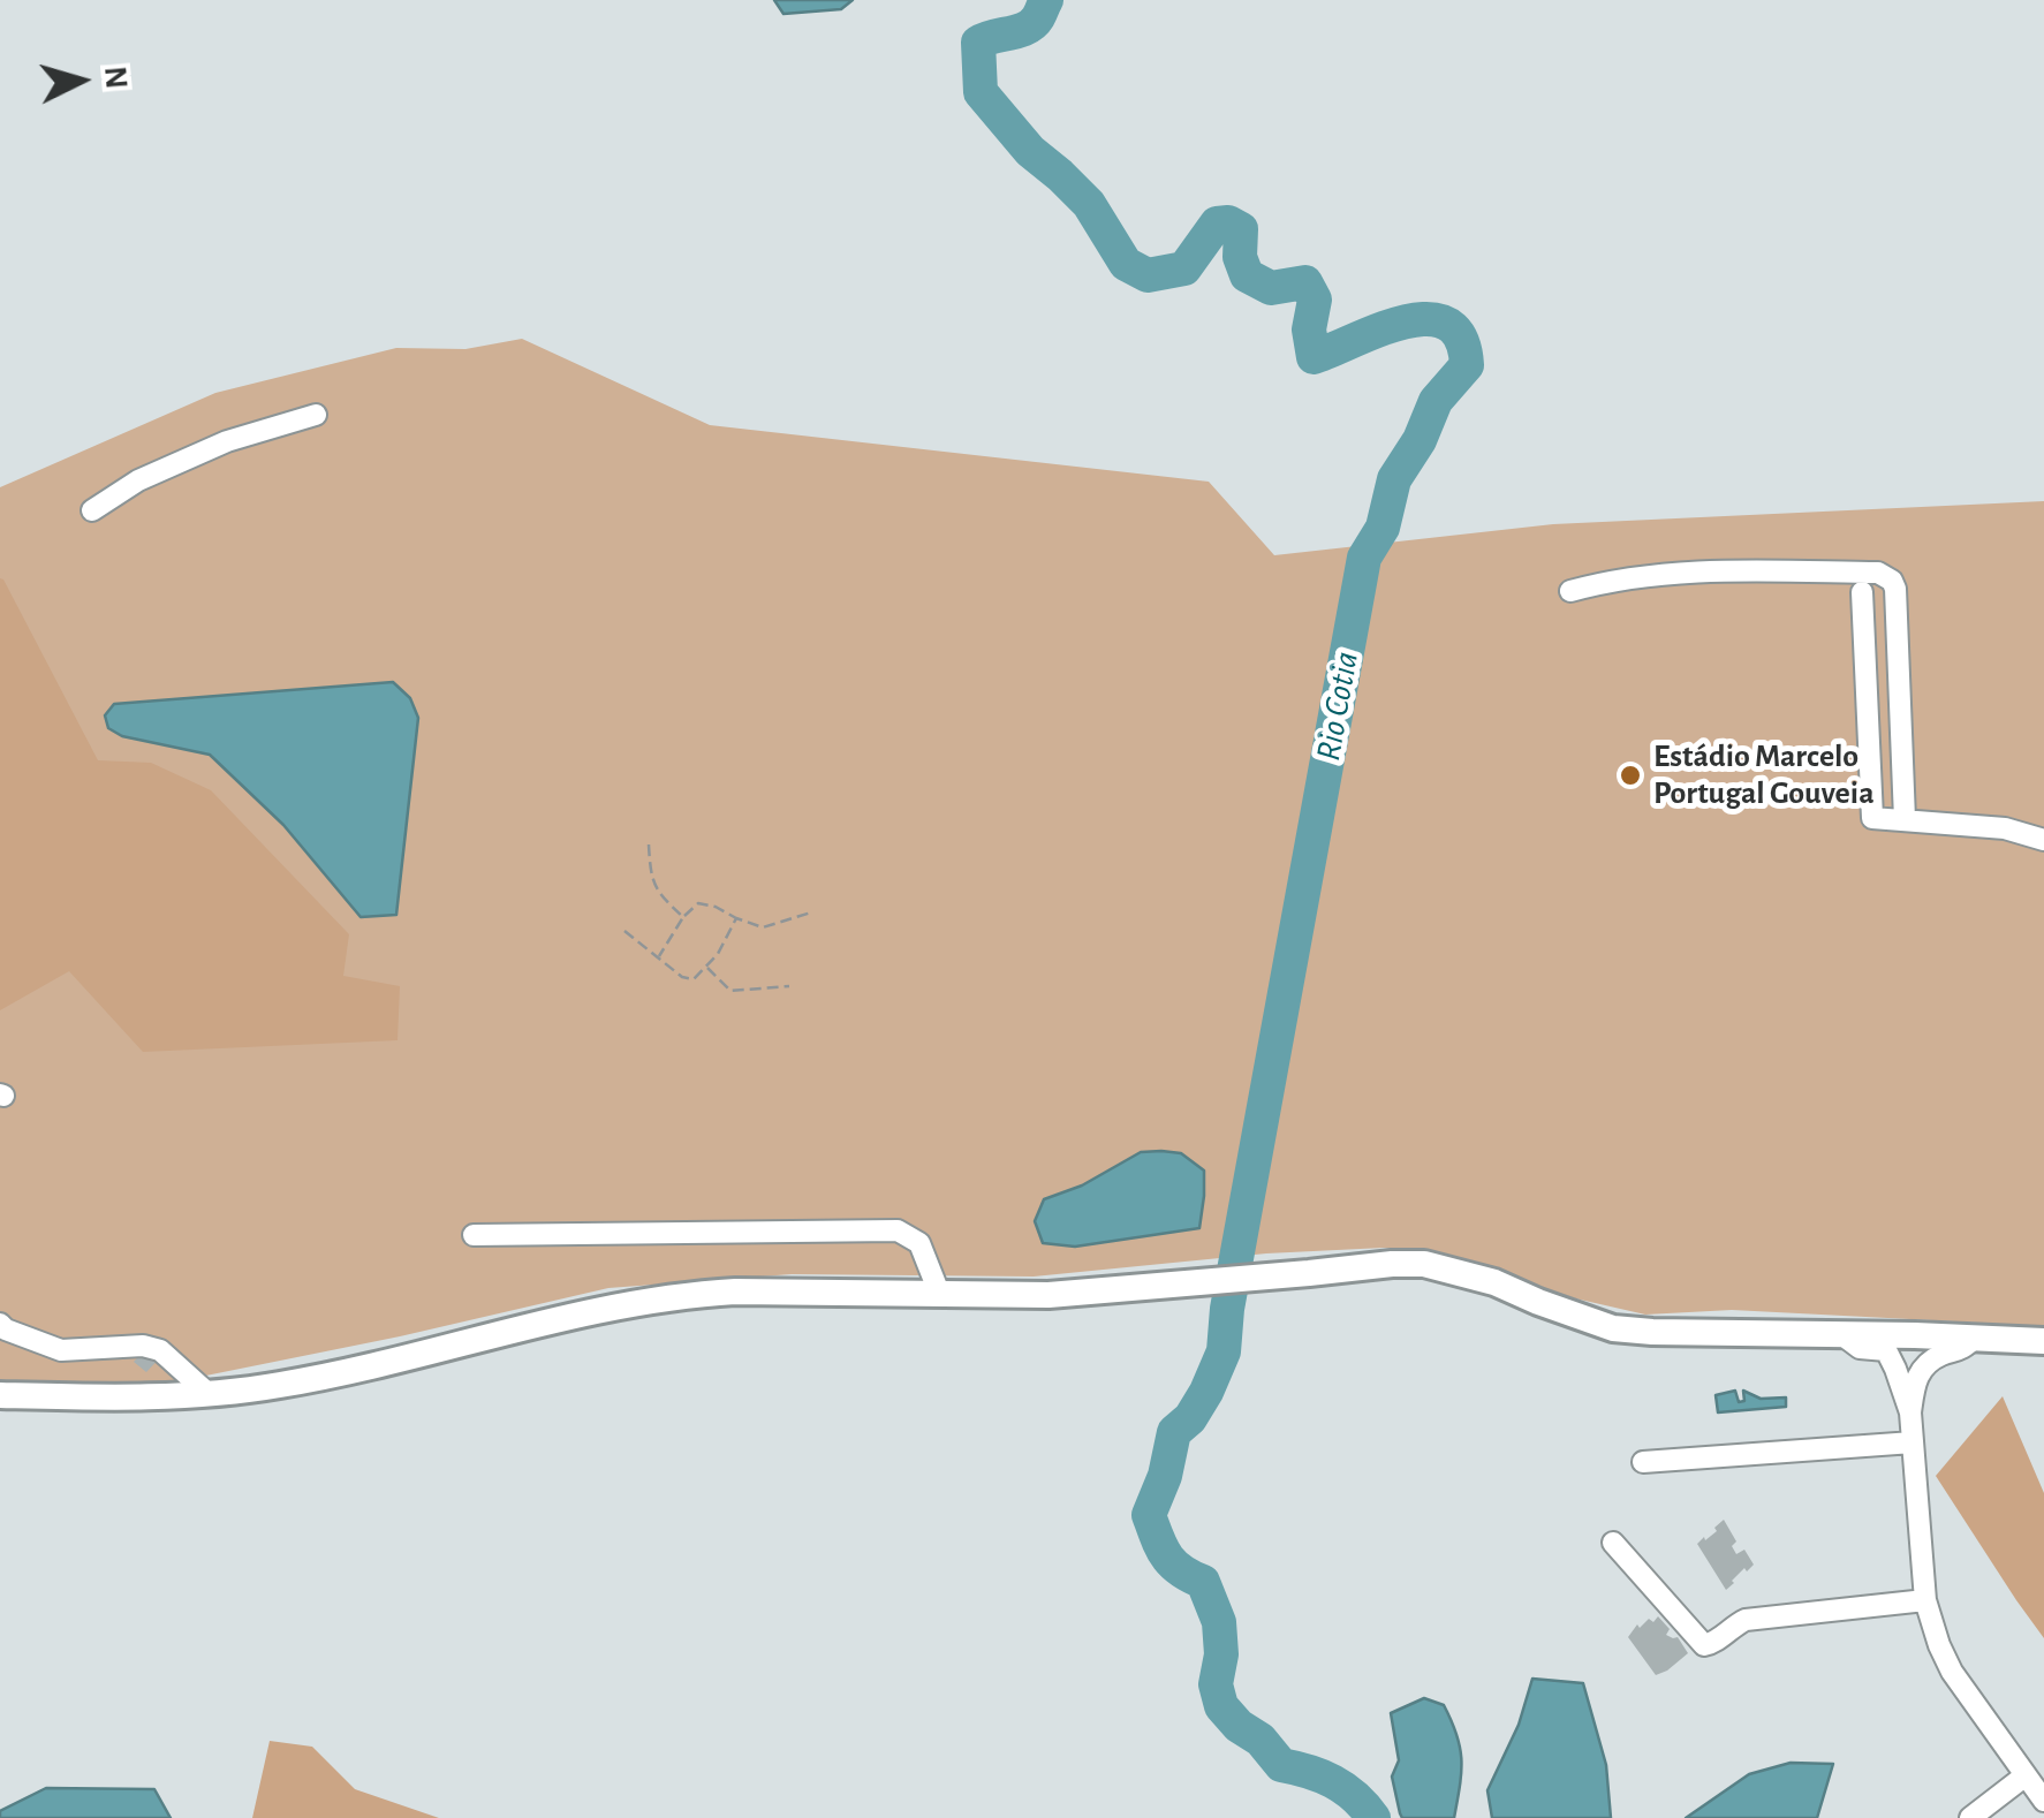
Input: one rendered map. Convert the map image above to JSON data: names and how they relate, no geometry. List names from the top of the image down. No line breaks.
{"water":["Rio Cotia"],"places":["Estádio Marcelo Portugal Gouveia"],"north":"right"}
